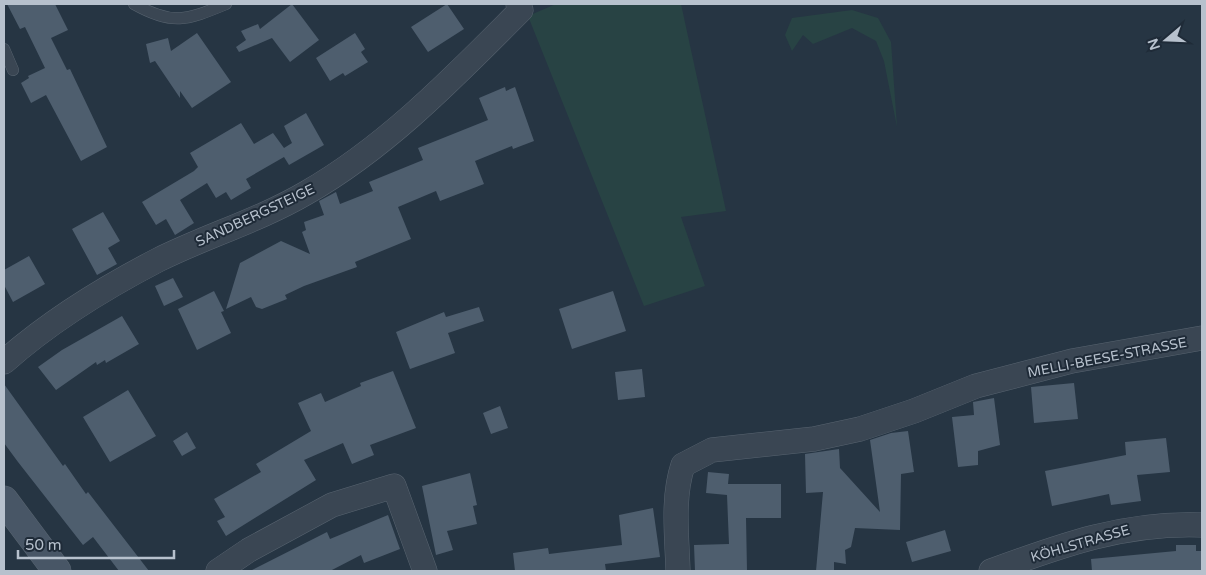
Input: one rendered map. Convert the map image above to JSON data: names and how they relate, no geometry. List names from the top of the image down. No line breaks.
{"streets":{"street":["SANDBERGSTEIGE","MELLI-BEESE-STRASSE","KÖHLSTRASSE"]},"scale_bar":"50 m","north":"left"}
